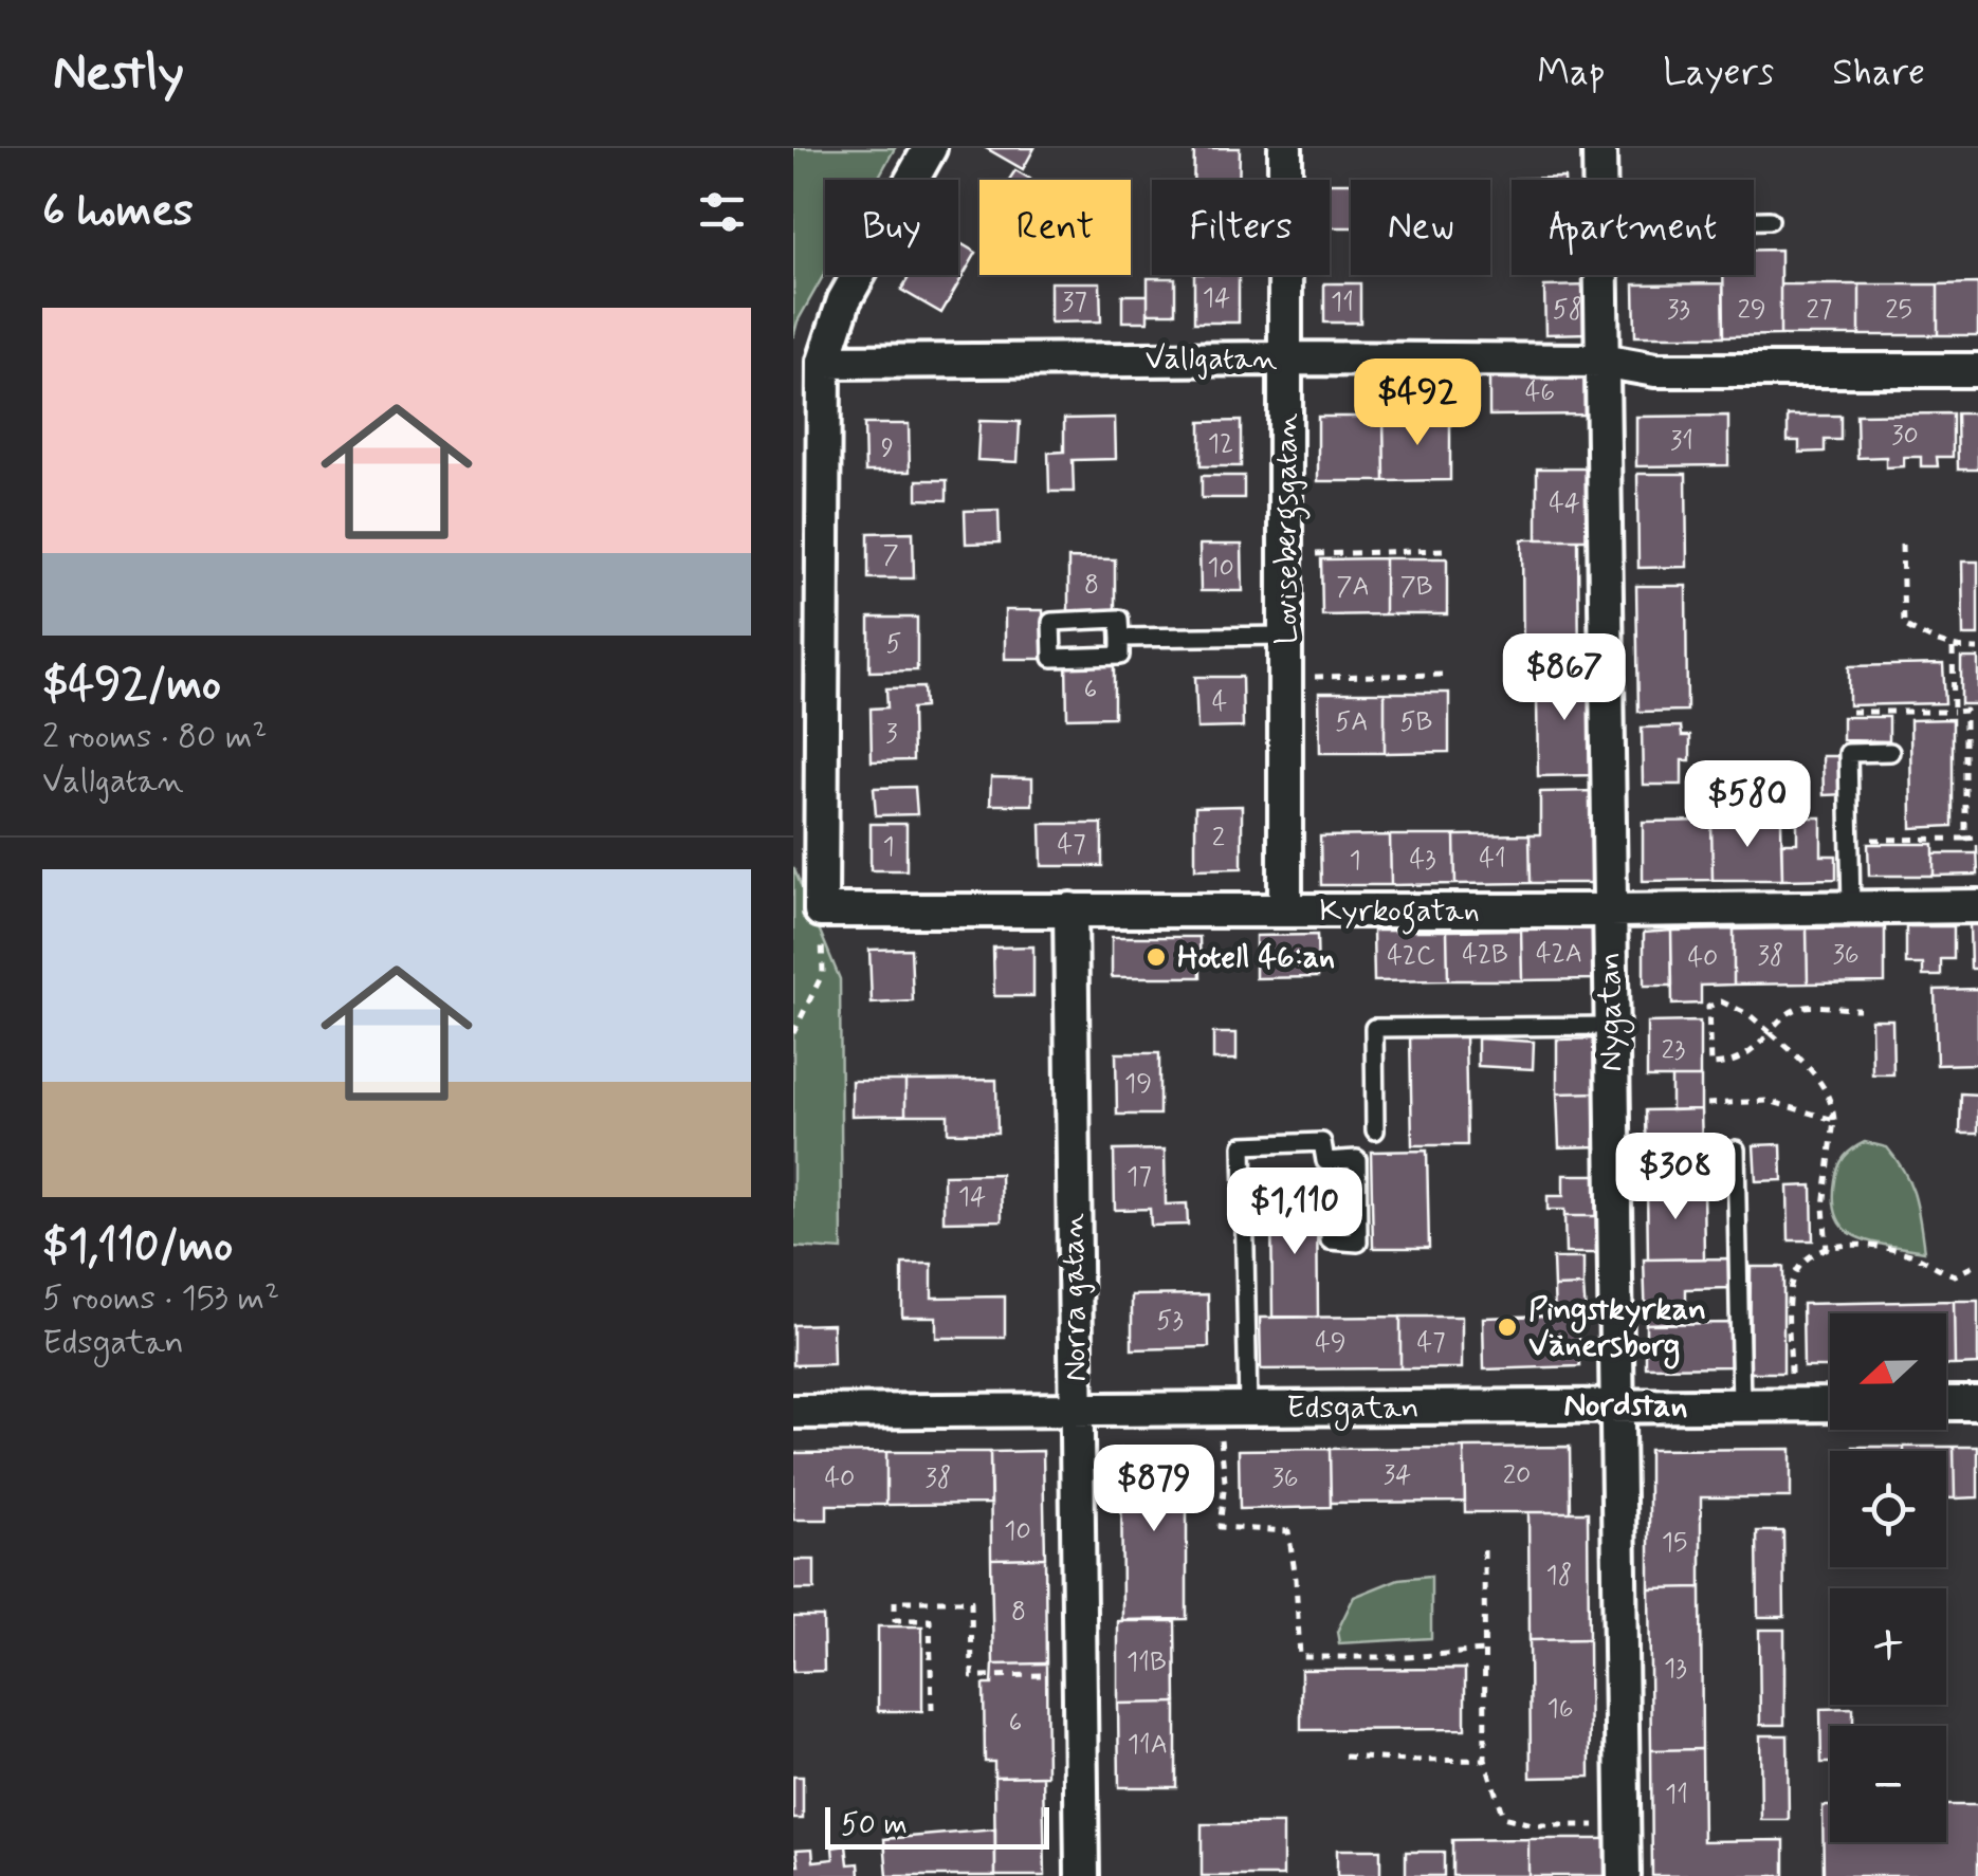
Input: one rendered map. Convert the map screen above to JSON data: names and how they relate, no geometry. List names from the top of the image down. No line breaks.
{"streets":{"street":["Vallgatan","Lovisebergsgatan","Kyrkogatan","Nygatan","Norra gatan","Edsgatan"]},"crossings":[["Vallgatan","Lovisebergsgatan"],["Vallgatan","Nygatan"],["Lovisebergsgatan","Kyrkogatan"],["Kyrkogatan","Nygatan"],["Kyrkogatan","Norra gatan"],["Nygatan","Edsgatan"],["Norra gatan","Edsgatan"]],"districts":["Nordstan"],"places":["Hotell 46:an","Pingstkyrkan Vänersborg"],"house_numbers":["14","37","11","58","33","29","27","25","46","30","31","12","9","44","7","10","8","7A","7B","5","6","4","5A","5B","3","2","47","1","41","43","1","42A","42B","36","42C","38","40","23","19","17","14","53","49","47","34","20","40","38","36","10","15","18","8","11B","13","16","6","11A","11"],"scale_bar":"50 m","north":"left","page":{"header":"Nestly","nav":["Map","Layers","Share"],"heading":"6 homes","chip":["Buy","Rent","Filters","New","Apartment"],"list":[{"name":"$492/mo","note":"2 rooms · 80 m² · Vallgatan"},{"name":"$1,110/mo","note":"5 rooms · 153 m² · Edsgatan"}],"price":["$492","$867","$580","$308","$1,110","$879"],"map_buttons":["+","−"],"scale":"50 m"}}
